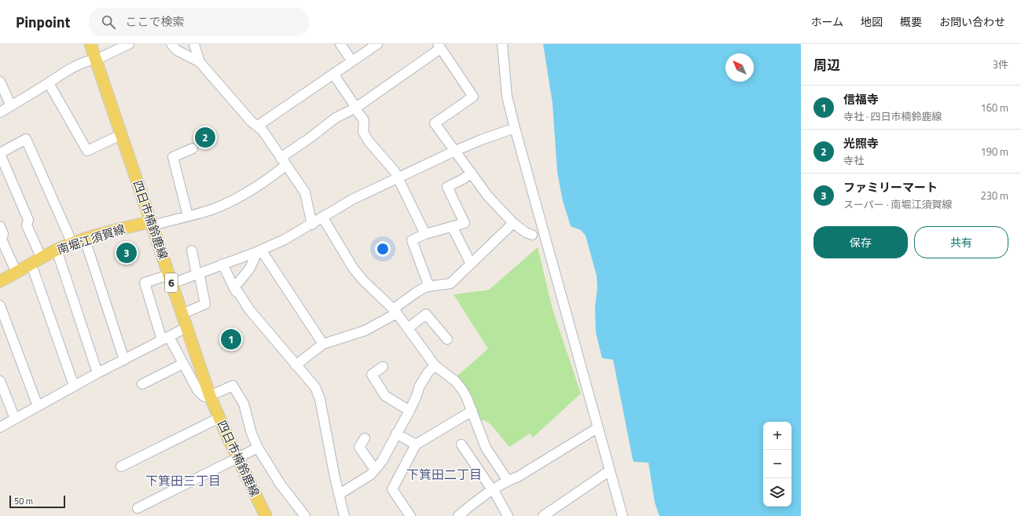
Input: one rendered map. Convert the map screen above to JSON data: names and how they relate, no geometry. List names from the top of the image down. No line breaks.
{"streets":{"main road":["四日市楠鈴鹿線","南堀江須賀線","6"]},"crossings":[["四日市楠鈴鹿線","南堀江須賀線"]],"districts":["下箕田二丁目","下箕田三丁目"],"scale_bar":"50 m","north":"top left","page":{"header":"Pinpoint","search":"ここで検索","nav":["ホーム","地図","概要","お問い合わせ"],"heading":["周辺","3件"],"list":[{"mark":"1","name":"信福寺","note":"寺社 · 四日市楠鈴鹿線","value":"160 m"},{"mark":"2","name":"光照寺","note":"寺社","value":"190 m"},{"mark":"3","name":"ファミリーマート","note":"スーパー · 南堀江須賀線","value":"230 m"}],"pins":["2","3","1"],"buttons":["保存","共有"],"map_buttons":["+","−"],"scale":"50 m"}}
